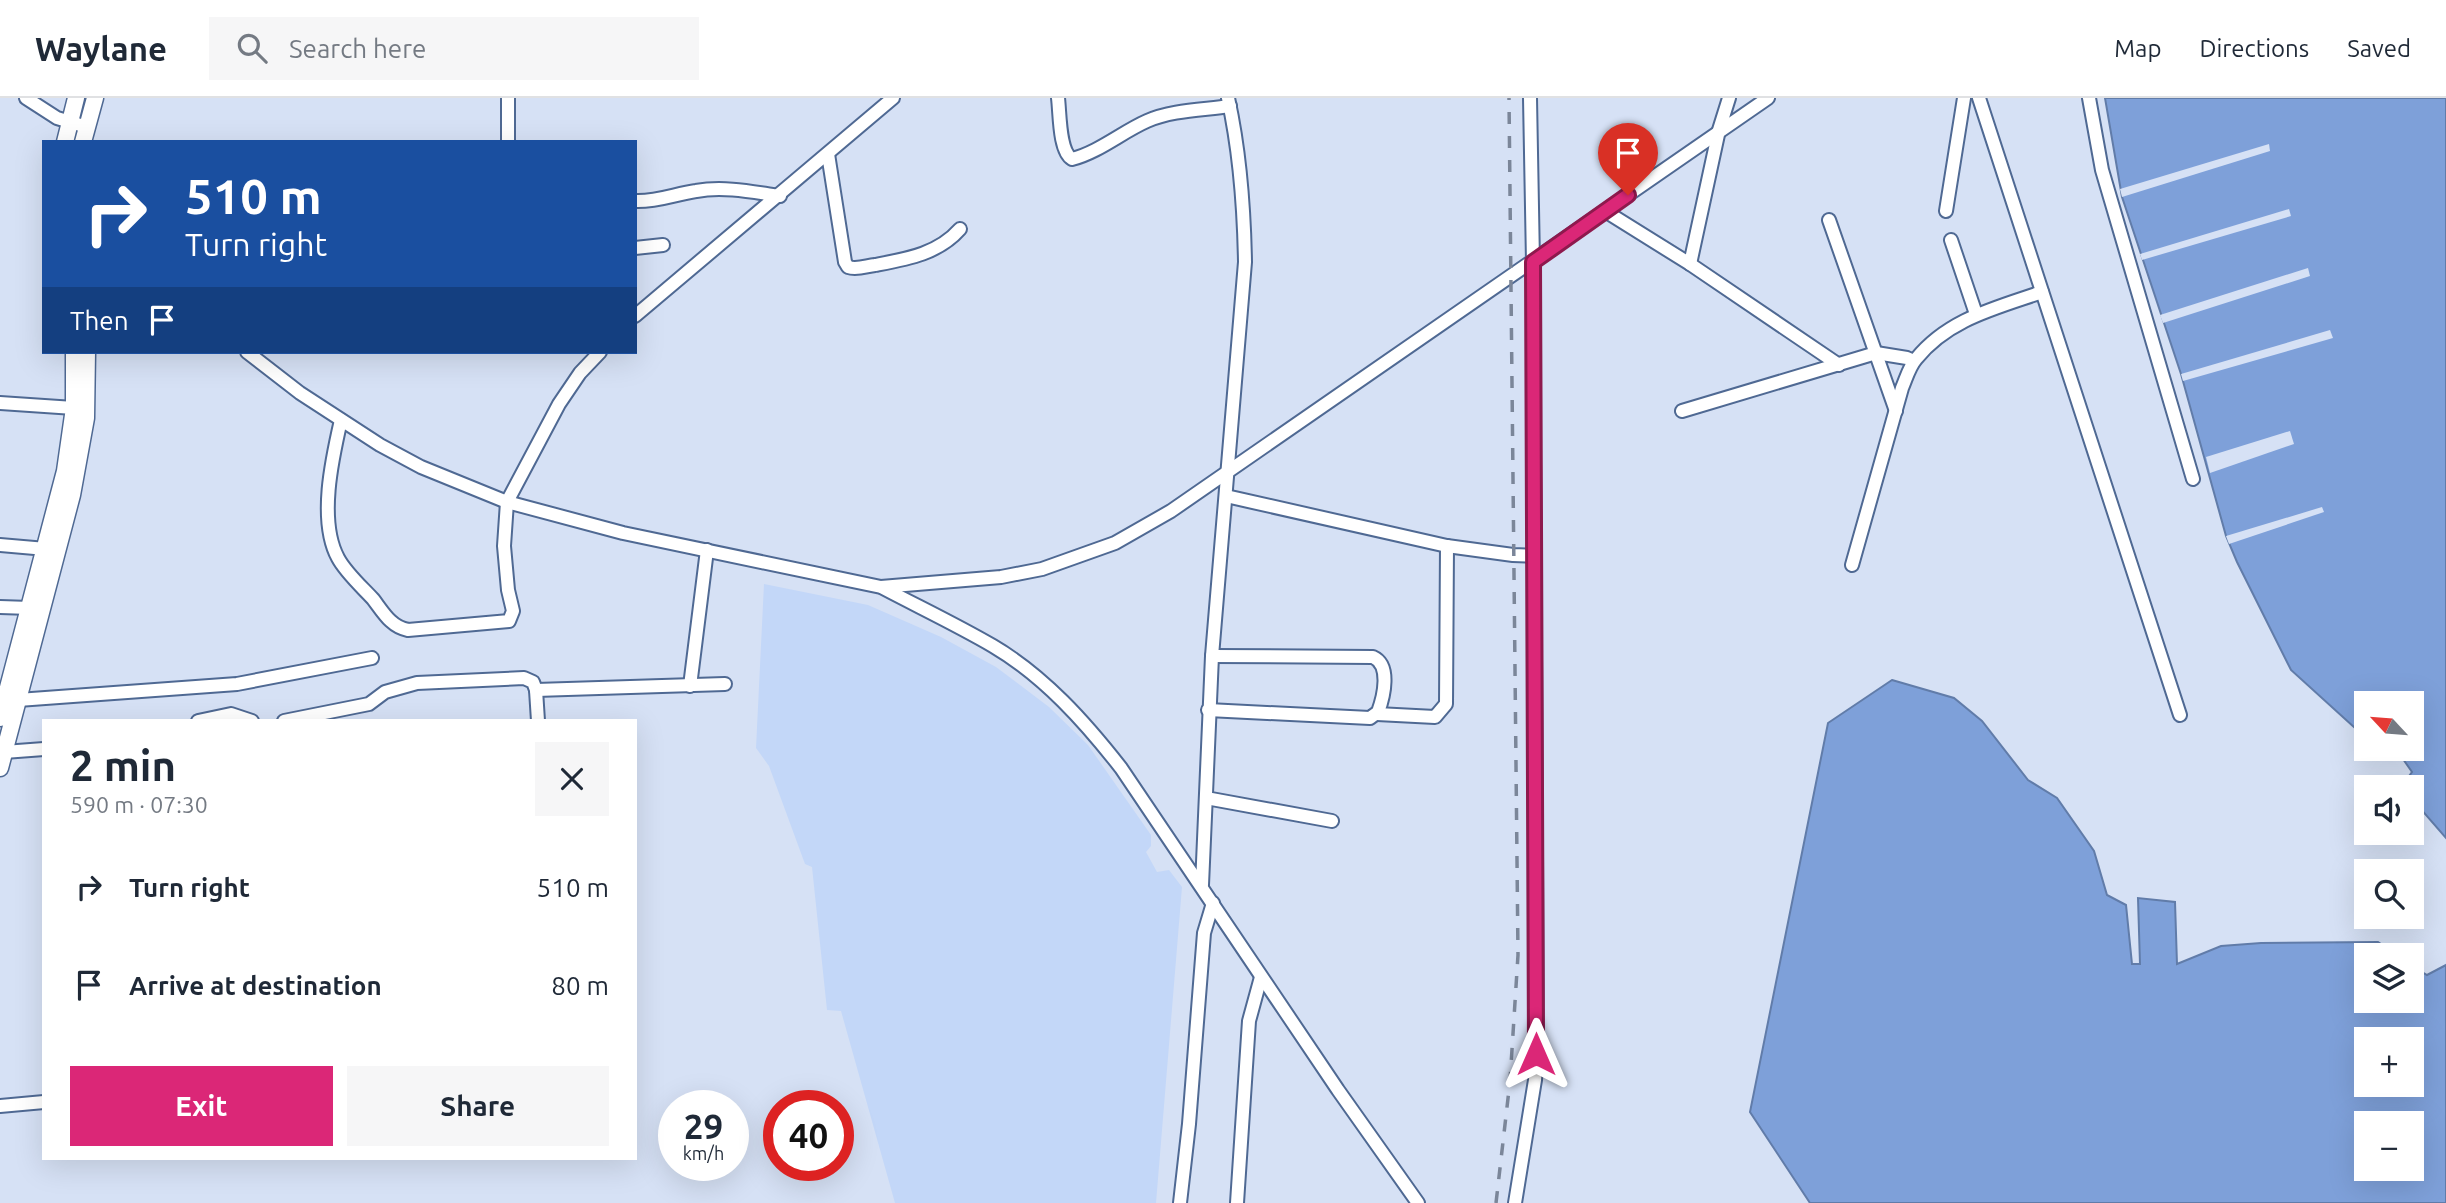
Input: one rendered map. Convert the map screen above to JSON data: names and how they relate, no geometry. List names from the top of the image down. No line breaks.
{"north":"top left","page":{"header":"Waylane","search":"Search here","nav":["Map","Directions","Saved"],"turn":["510 m","Turn right"],"then":"Then","map_buttons":["+","−"],"heading":["2 min","590 m · 07:30"],"list":[{"name":"Turn right","value":"510 m"},{"name":"Arrive at destination","value":"80 m"}],"buttons":["Exit","Share"],"speed":"29 km/h","limit":"40"}}
